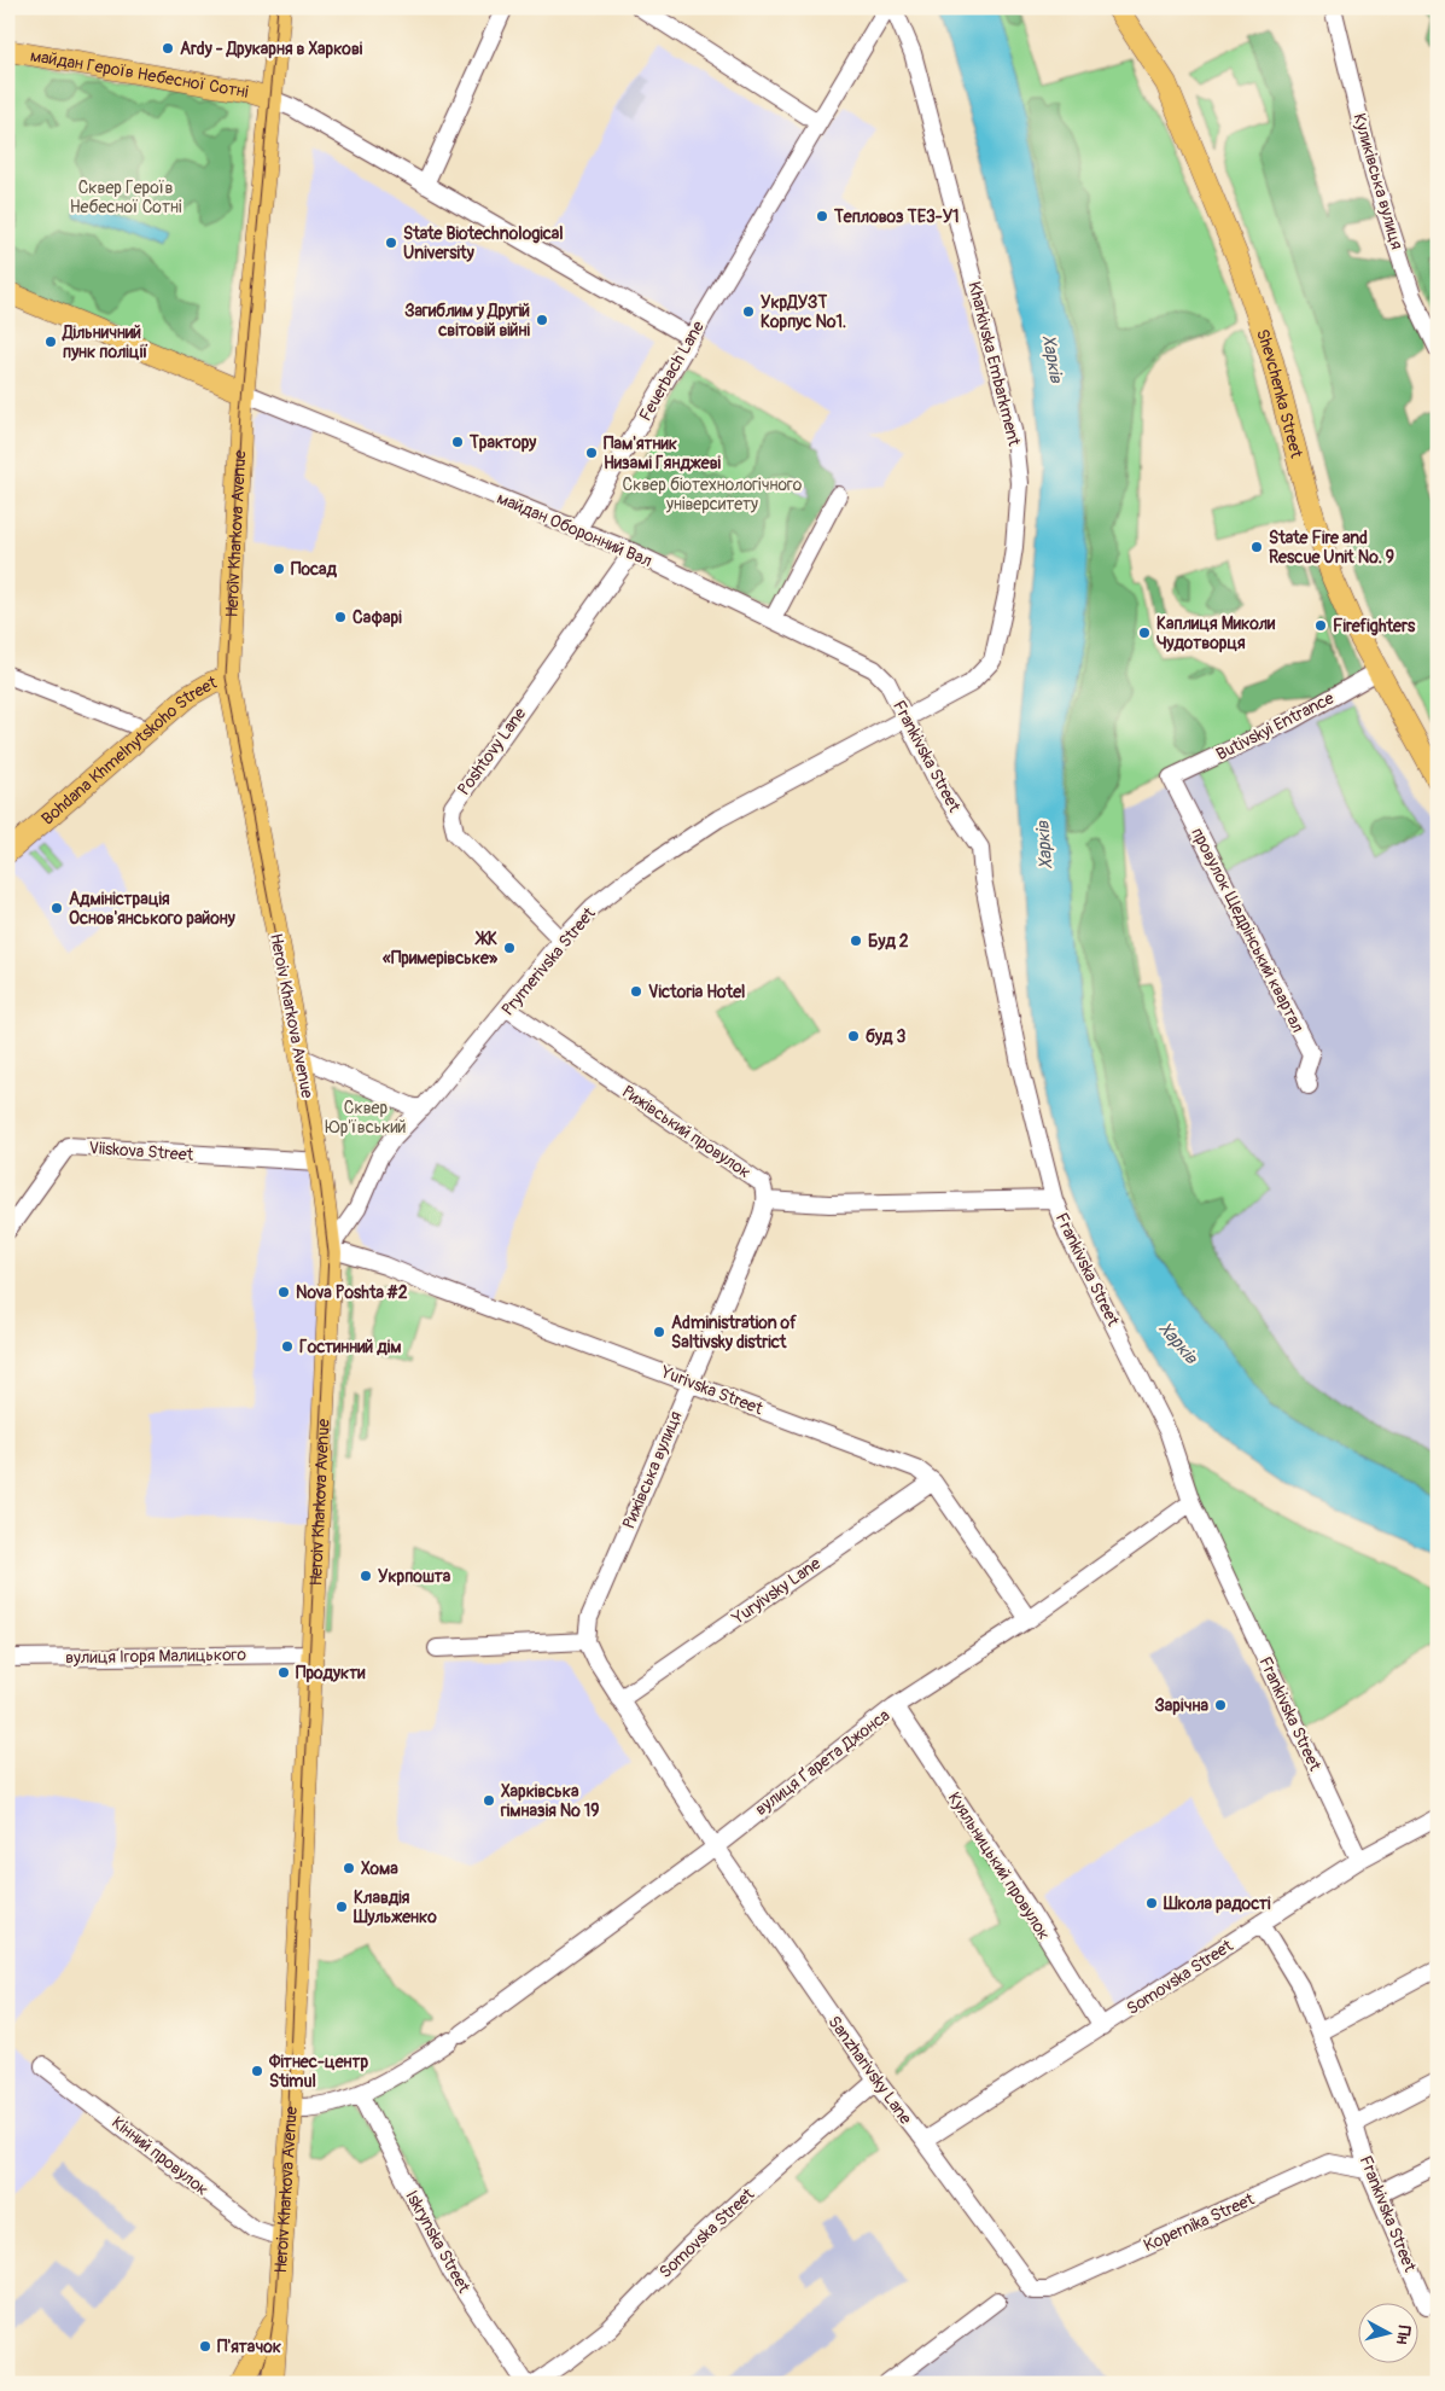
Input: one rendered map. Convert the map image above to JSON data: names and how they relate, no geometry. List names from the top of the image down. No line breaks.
{"streets":{"main road":["майдан Героїв Небесної Сотні","Shevchenka Street","Heroiv Kharkova Avenue","Bohdana Khmelnytskoho Street"],"street":["Куликівська вулиця","Kharkivska Embarkment","Feuerbach Lane","майдан Оборонний Вал","Butivskyi Entrance","Poshtovy Lane","Frankivska Street","провулок Щедрінський квартал","Prymerivska Street","Рижівський провулок","Viiskova Street","Yurivska Street","Рижівська вулиця","Yuryivsky Lane","вулиця Ігоря Малицького","вулиця Ґарета Джонса","Куяльницький провулок","Somovska Street","Sanzharivsky Lane","Кінний провулок","Kopernika Street","Iskrynska Street"]},"crossings":[["майдан Героїв Небесної Сотні","Heroiv Kharkova Avenue"],["Kharkivska Embarkment","Feuerbach Lane"],["Kharkivska Embarkment","Frankivska Street"],["Kharkivska Embarkment","Prymerivska Street"],["Feuerbach Lane","майдан Оборонний Вал"],["Shevchenka Street","Butivskyi Entrance"],["майдан Оборонний Вал","Heroiv Kharkova Avenue"],["майдан Оборонний Вал","Poshtovy Lane"],["майдан Оборонний Вал","Frankivska Street"],["Heroiv Kharkova Avenue","Bohdana Khmelnytskoho Street"],["Heroiv Kharkova Avenue","Prymerivska Street"],["Heroiv Kharkova Avenue","Viiskova Street"],["Heroiv Kharkova Avenue","Yurivska Street"],["Heroiv Kharkova Avenue","вулиця Ігоря Малицького"],["Heroiv Kharkova Avenue","вулиця Ґарета Джонса"],["Heroiv Kharkova Avenue","Кінний провулок"],["Butivskyi Entrance","провулок Щедрінський квартал"],["Poshtovy Lane","Prymerivska Street"],["Frankivska Street","Prymerivska Street"],["Frankivska Street","вулиця Ґарета Джонса"],["Frankivska Street","Somovska Street"],["Frankivska Street","Kopernika Street"],["Prymerivska Street","Рижівський провулок"],["Prymerivska Street","Yurivska Street"],["Рижівський провулок","Рижівська вулиця"],["Yurivska Street","Рижівська вулиця"],["Yurivska Street","Yuryivsky Lane"],["Yurivska Street","вулиця Ґарета Джонса"],["вулиця Ґарета Джонса","Куяльницький провулок"],["вулиця Ґарета Джонса","Sanzharivsky Lane"],["вулиця Ґарета Джонса","Iskrynska Street"],["Куяльницький провулок","Somovska Street"],["Somovska Street","Sanzharivsky Lane"],["Sanzharivsky Lane","Kopernika Street"]],"water":["Харків"],"parks":["Сквер Героїв Небесної Сотні","Сквер біотехнологічного університету","Сквер Юр'ївський"],"places":["Ardy - Друкарня в Харкові","Тепловоз ТЕ3-У1","State Biotechnological University","УкрДУЗТ Корпус №1.","Загиблим у Другій світовій війні","Дільничний пунк поліції","Трактору","Пам'ятник Низамі Гянджеві","State Fire and Rescue Unit No. 9","Посад","Сафарі","Firefighters","Каплиця Миколи Чудотворця","Адміністрація Основ'янського району","Буд 2","ЖК «Примерівське»","Victoria Hotel","буд 3","Nova Poshta #2","Administration of Saltivsky district","Гостинний дім","Укрпошта","Продукти","Зарічна","Харківська гімназія № 19","Хома","Школа радості","Клавдія Шульженко","Фітнес-центр Stimul","П'ятачок"],"north":"right"}
